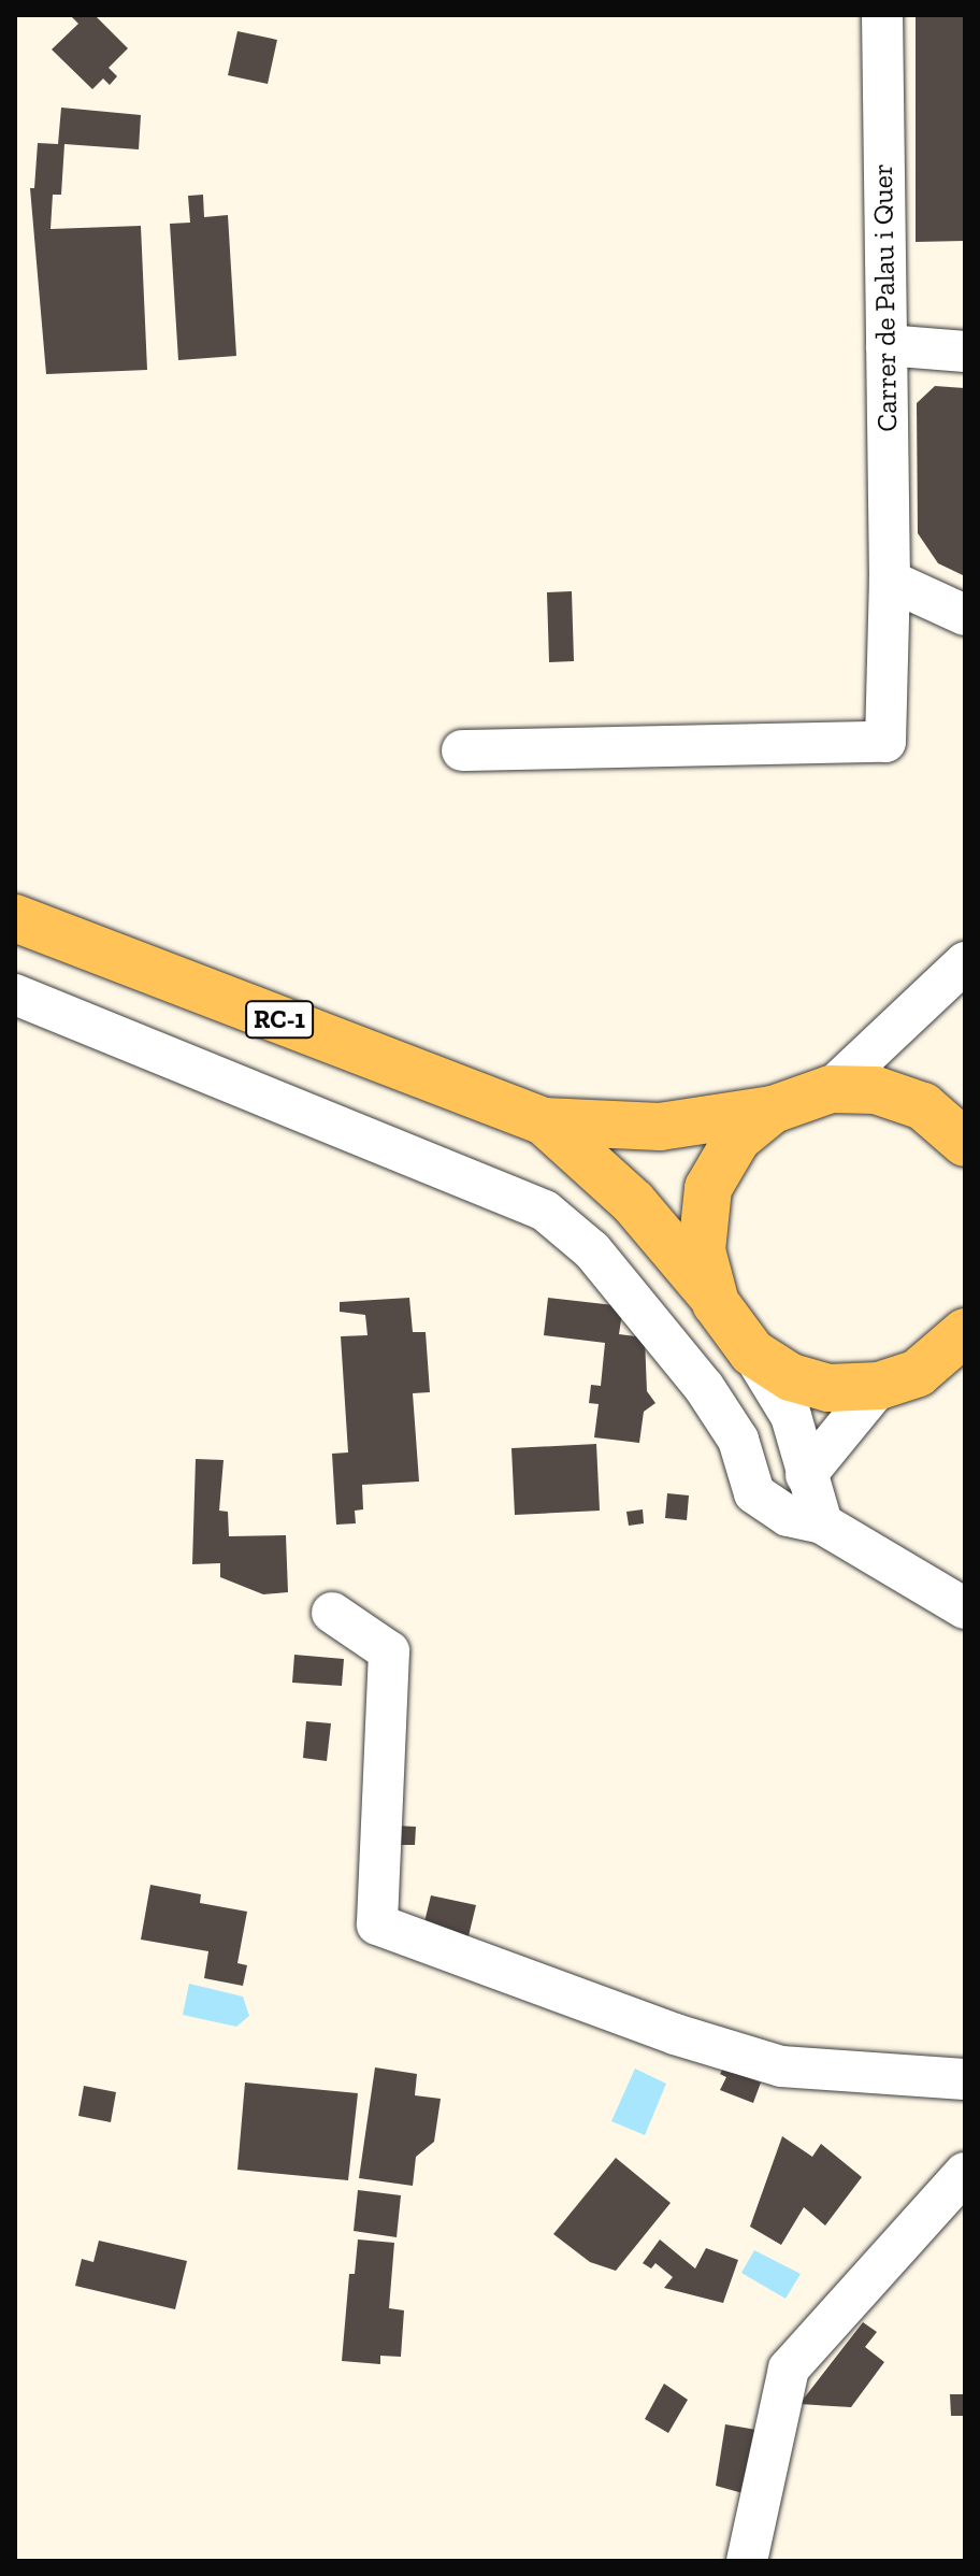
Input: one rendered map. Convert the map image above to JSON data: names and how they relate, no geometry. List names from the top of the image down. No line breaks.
{"streets":{"main road":["RC-1"],"street":["Carrer de Palau i Quer"]}}
